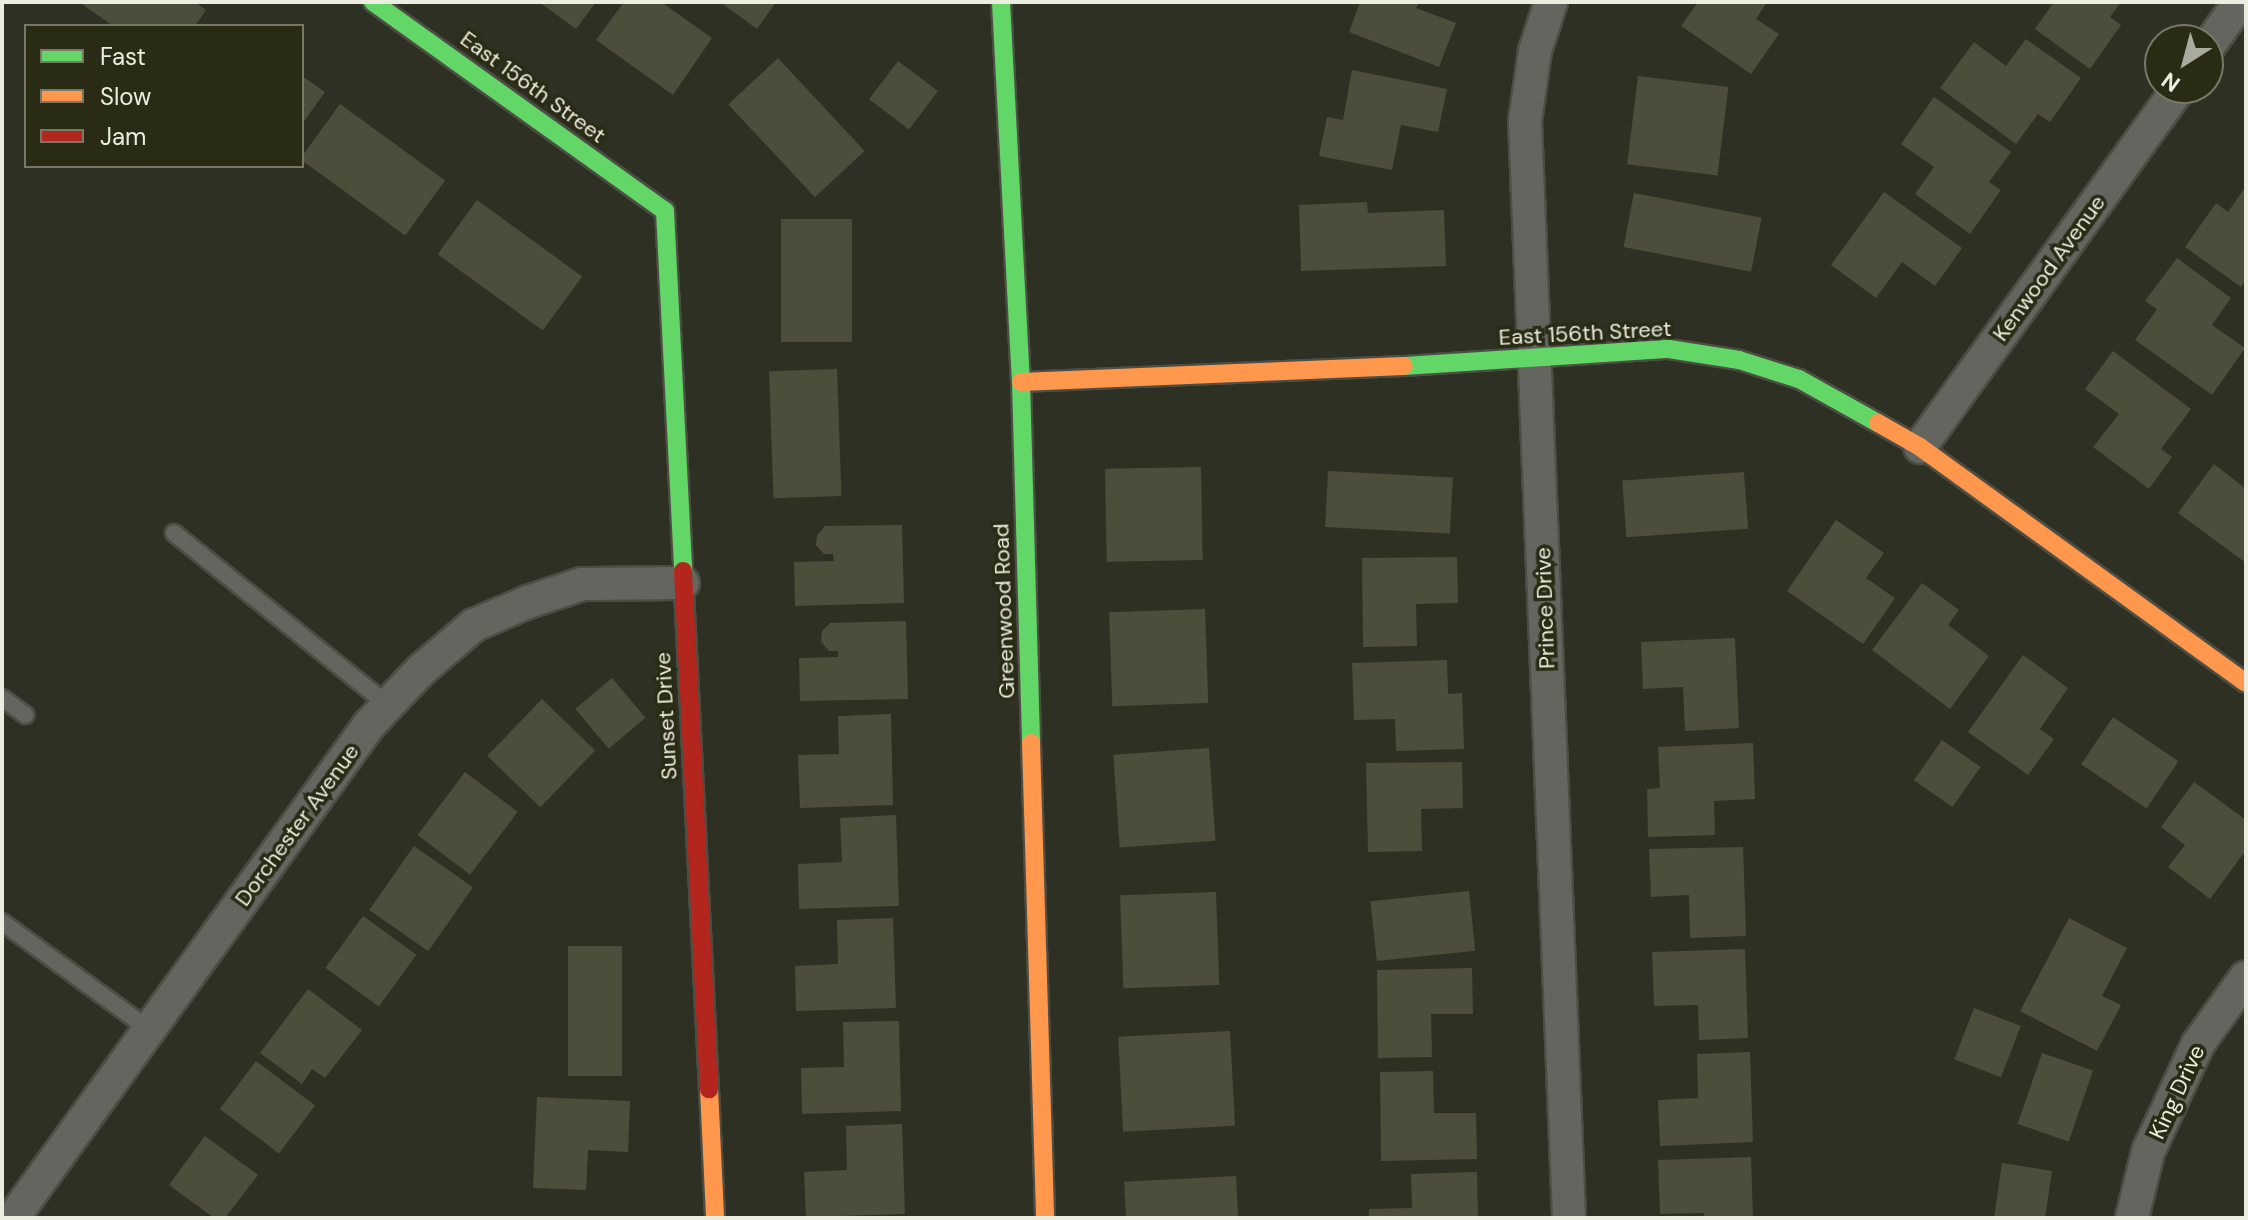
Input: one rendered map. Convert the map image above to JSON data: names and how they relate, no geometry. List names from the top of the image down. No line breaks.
{"streets":{"street":["East 156th Street","Kenwood Avenue","Prince Drive","Greenwood Road","Sunset Drive","Dorchester Avenue","King Drive"]},"crossings":[["East 156th Street","Kenwood Avenue"],["East 156th Street","Prince Drive"],["East 156th Street","Greenwood Road"],["East 156th Street","Sunset Drive"],["Sunset Drive","Dorchester Avenue"]],"legend":["Fast","Slow","Jam"],"north":"bottom left"}
